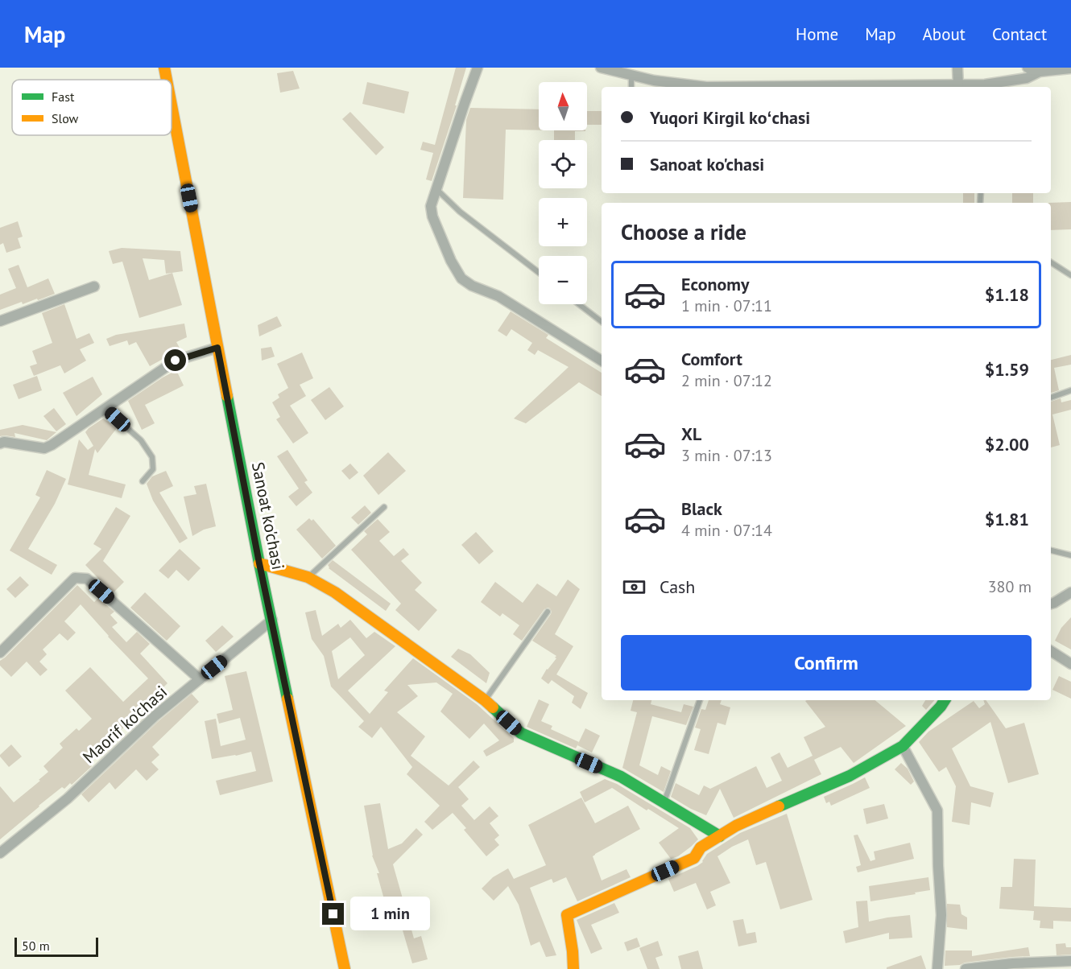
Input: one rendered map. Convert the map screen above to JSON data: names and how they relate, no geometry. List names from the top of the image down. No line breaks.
{"streets":{"street":["Sanoat ko'chasi","Maorif ko'chasi"]},"crossings":[["Sanoat ko'chasi","Maorif ko'chasi"]],"legend":["Fast","Slow"],"scale_bar":"50 m","north":"top","page":{"header":"Map","nav":["Home","Map","About","Contact"],"map_buttons":["+","−"],"banner":["Yuqori Kirgil koʻchasi","Sanoat ko'chasi"],"heading":"Choose a ride","list":[{"name":"Economy","note":"1 min · 07:11","value":"$1.18"},{"name":"Comfort","note":"2 min · 07:12","value":"$1.59"},{"name":"XL","note":"3 min · 07:13","value":"$2.00"},{"name":"Black","note":"4 min · 07:14","value":"$1.81"}],"pay":["Cash","380 m"],"buttons":"Confirm","bubble":"1 min","scale":"50 m"}}
